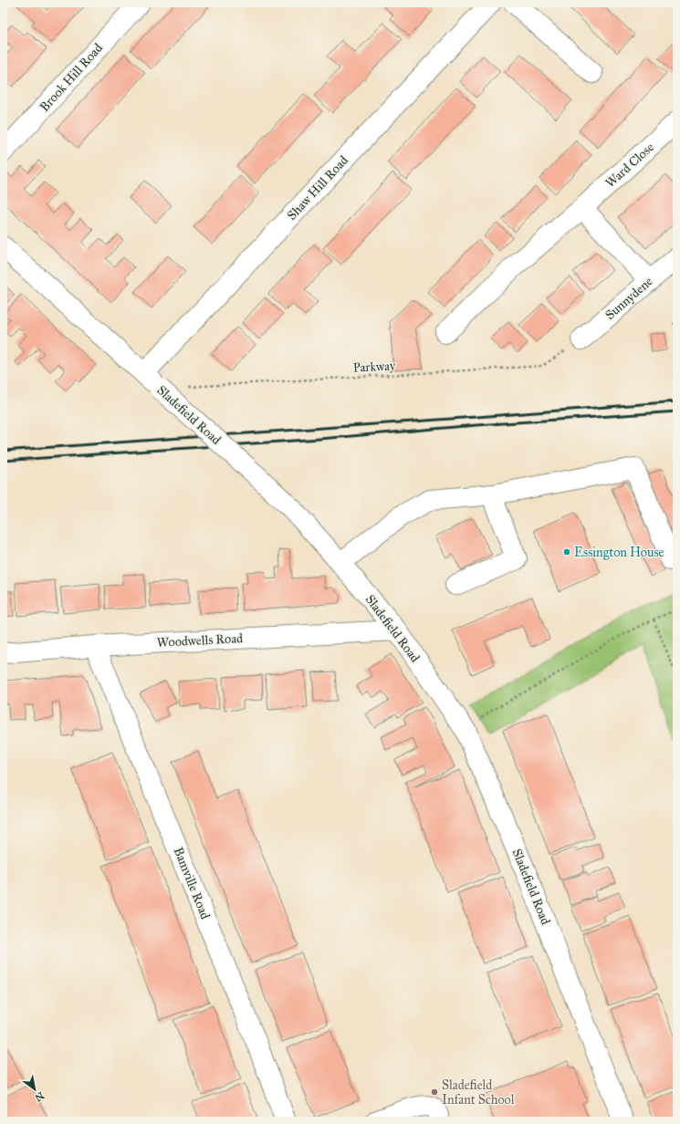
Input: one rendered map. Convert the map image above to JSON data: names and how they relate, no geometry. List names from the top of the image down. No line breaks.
{"streets":{"street":["Brook Hill Road","Ward Close","Shaw Hill Road","Sunnydene","Sladefield Road","Woodwells Road","Bamville Road"],"path":["Parkway"]},"crossings":[["Shaw Hill Road","Sladefield Road"],["Sunnydene","Parkway"],["Parkway","Sladefield Road"],["Sladefield Road","Woodwells Road"],["Woodwells Road","Bamville Road"]],"places":["Essington House","Sladefield Infant School"],"north":"bottom right"}
